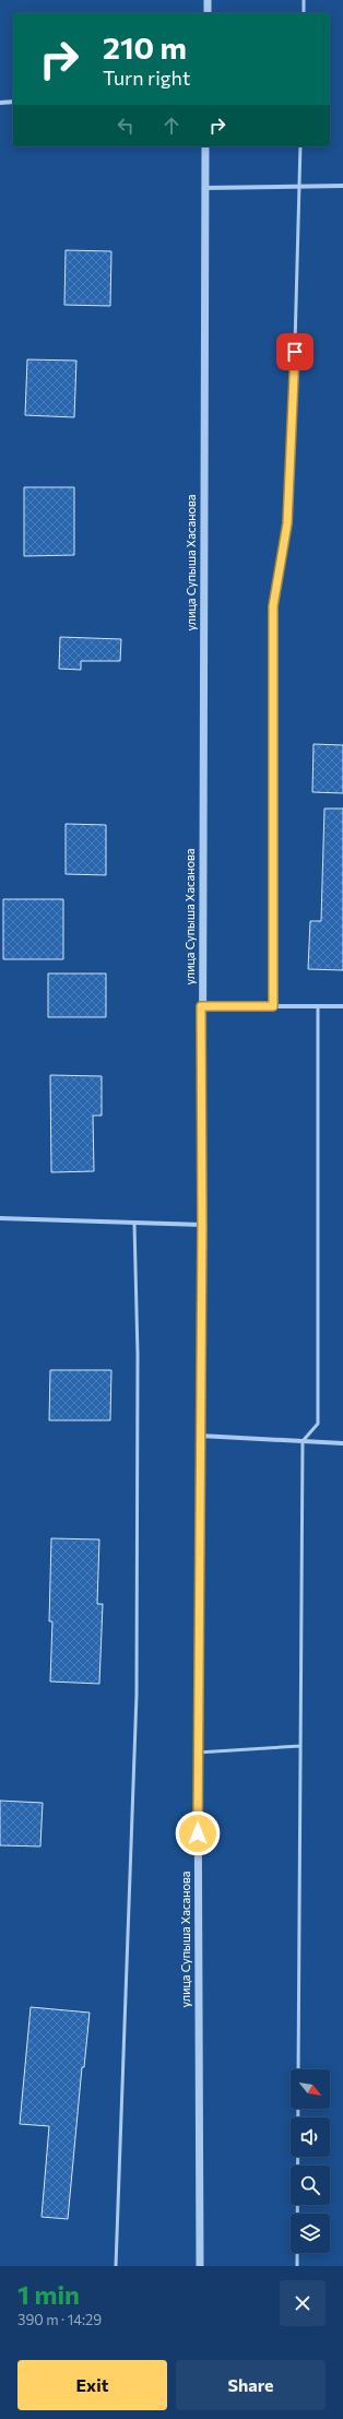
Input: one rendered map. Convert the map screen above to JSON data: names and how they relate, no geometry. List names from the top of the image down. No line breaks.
{"streets":{"street":["улица Супыша Хасанова"]},"north":"bottom right","page":{"turn":["210 m","Turn right"],"heading":["1 min","390 m · 14:29"],"buttons":["Exit","Share"]}}
